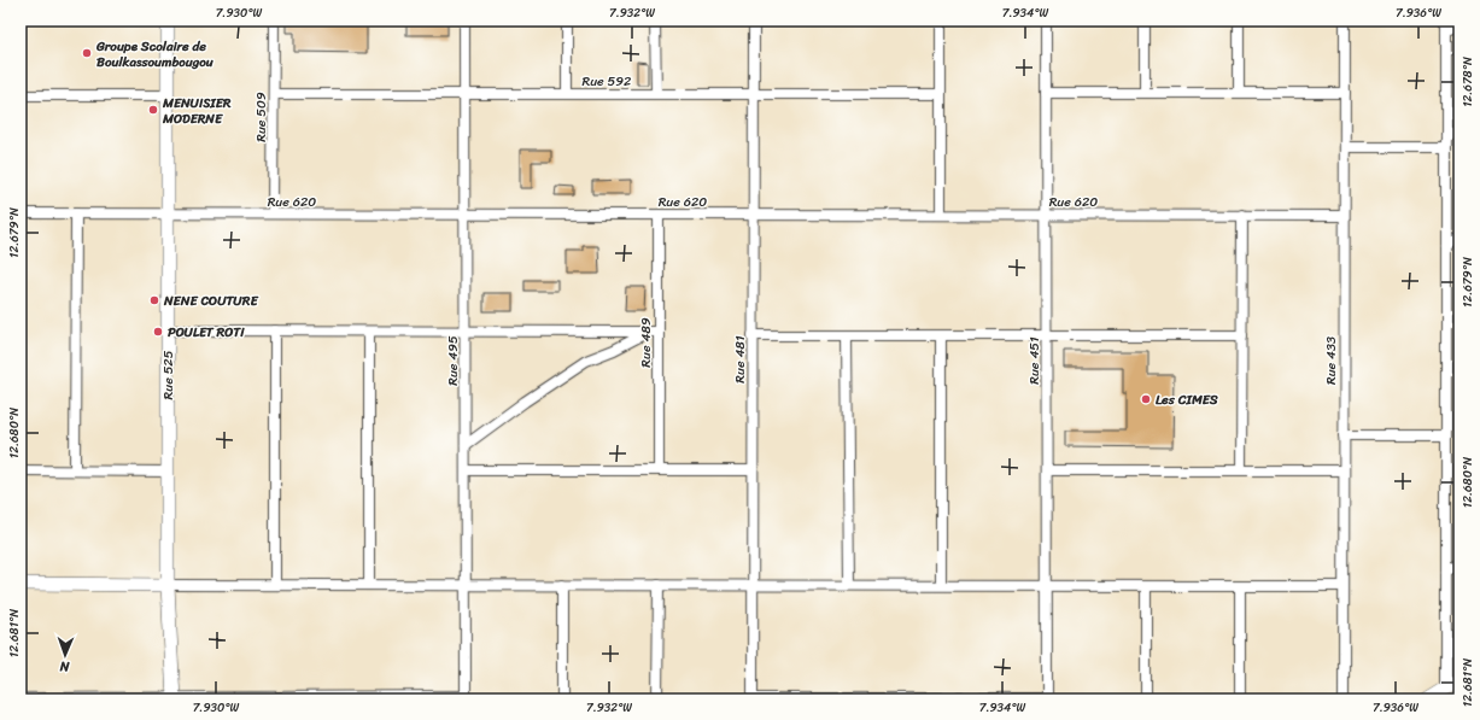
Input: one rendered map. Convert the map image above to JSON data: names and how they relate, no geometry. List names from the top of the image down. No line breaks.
{"streets":{"street":["Rue 592","Rue 509","Rue 620","Rue 489","Rue 481","Rue 495","Rue 451","Rue 433","Rue 525"]},"crossings":[["Rue 592","Rue 509"],["Rue 592","Rue 481"],["Rue 592","Rue 495"],["Rue 509","Rue 620"],["Rue 620","Rue 489"],["Rue 620","Rue 481"],["Rue 620","Rue 495"],["Rue 620","Rue 451"],["Rue 620","Rue 433"],["Rue 620","Rue 525"]],"places":["Groupe Scolaire de Boulkassoumbougou","MENUISIER MODERNE","NENE COUTURE","POULET ROTI","Les CIMES"],"north":"bottom","coordinates":["7.930°W","7.932°W","7.934°W","7.936°W","12.678°N","12.679°N","12.680°N","12.681°N"]}
